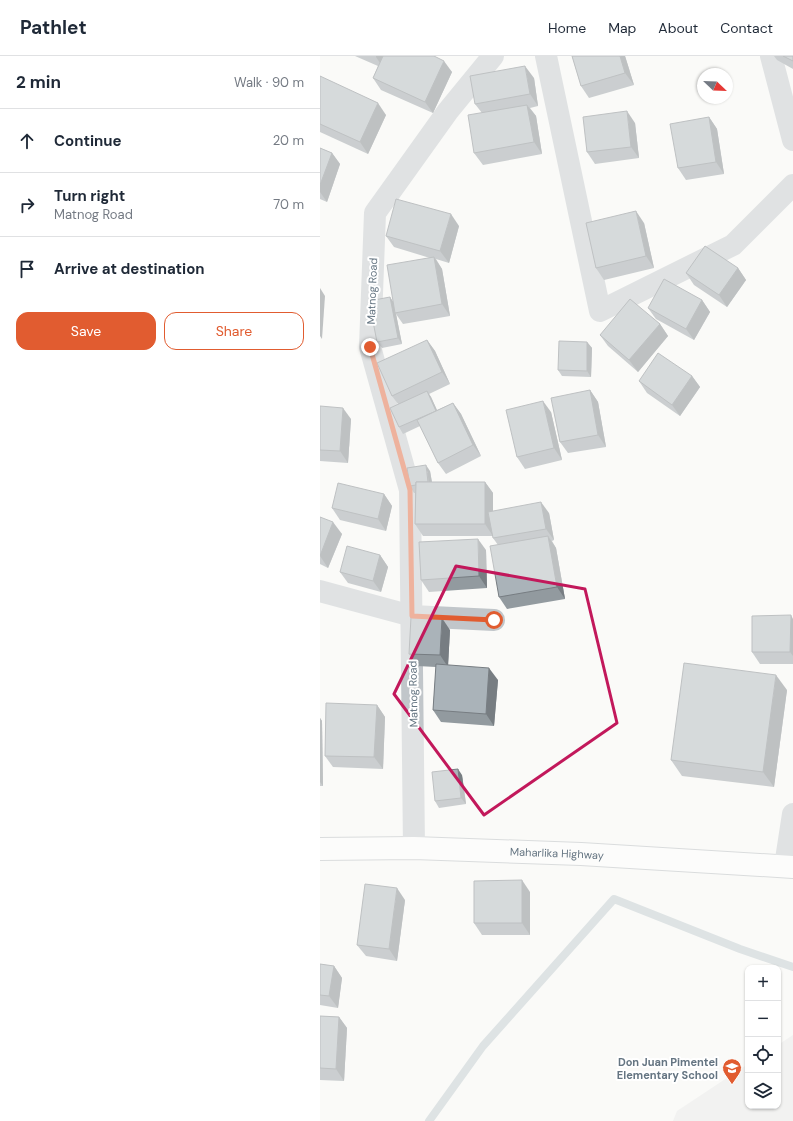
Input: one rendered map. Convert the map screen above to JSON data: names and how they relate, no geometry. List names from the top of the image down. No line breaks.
{"streets":{"highway":["Maharlika Highway"],"street":["Matnog Road"]},"crossings":[["Matnog Road","Maharlika Highway"]],"places":{"school or university":["Don Juan Pimentel Elementary School"]},"north":"bottom right","page":{"header":"Pathlet","nav":["Home","Map","About","Contact"],"heading":["2 min","Walk · 90 m"],"list":[["Continue","20 m"],["Turn right","Matnog Road","70 m"],"Arrive at destination"],"buttons":["Save","Share"],"map_buttons":["+","−"]}}
